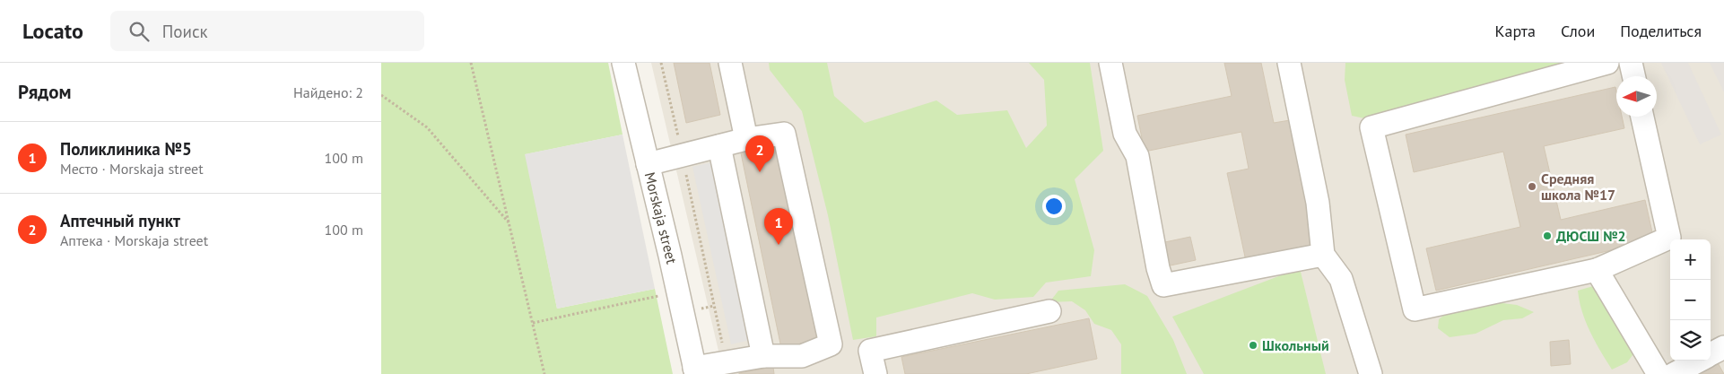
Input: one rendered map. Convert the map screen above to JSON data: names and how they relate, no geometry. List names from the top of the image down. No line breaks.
{"streets":{"street":["Morskaja street"]},"places":["Средняя школа №17","ДЮСШ №2","Школьный"],"north":"left","page":{"header":"Locato","search":"Поиск","nav":["Карта","Слои","Поделиться"],"heading":["Рядом","Найдено: 2"],"list":[{"mark":"1","name":"Поликлиника №5","note":"Место · Morskaja street","value":"100 m"},{"mark":"2","name":"Аптечный пункт","note":"Аптека · Morskaja street","value":"100 m"}],"pins":["2","1"],"map_buttons":["+","−"]}}
